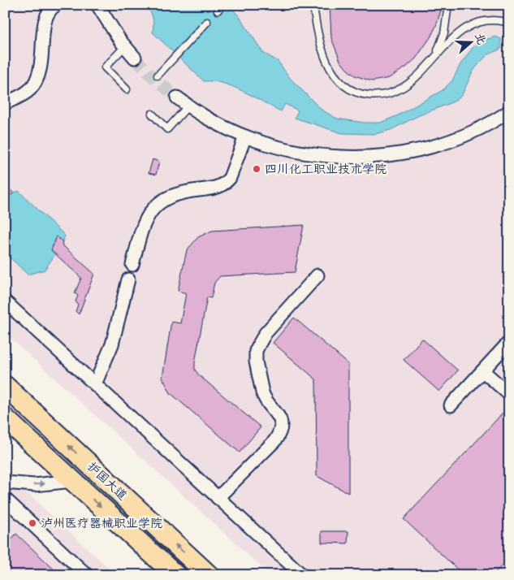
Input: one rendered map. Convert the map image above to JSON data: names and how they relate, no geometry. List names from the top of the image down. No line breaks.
{"streets":{"main road":["护国大道"]},"places":["四川化工职业技术学院","泸州医疗器械职业学院"],"north":"right"}
